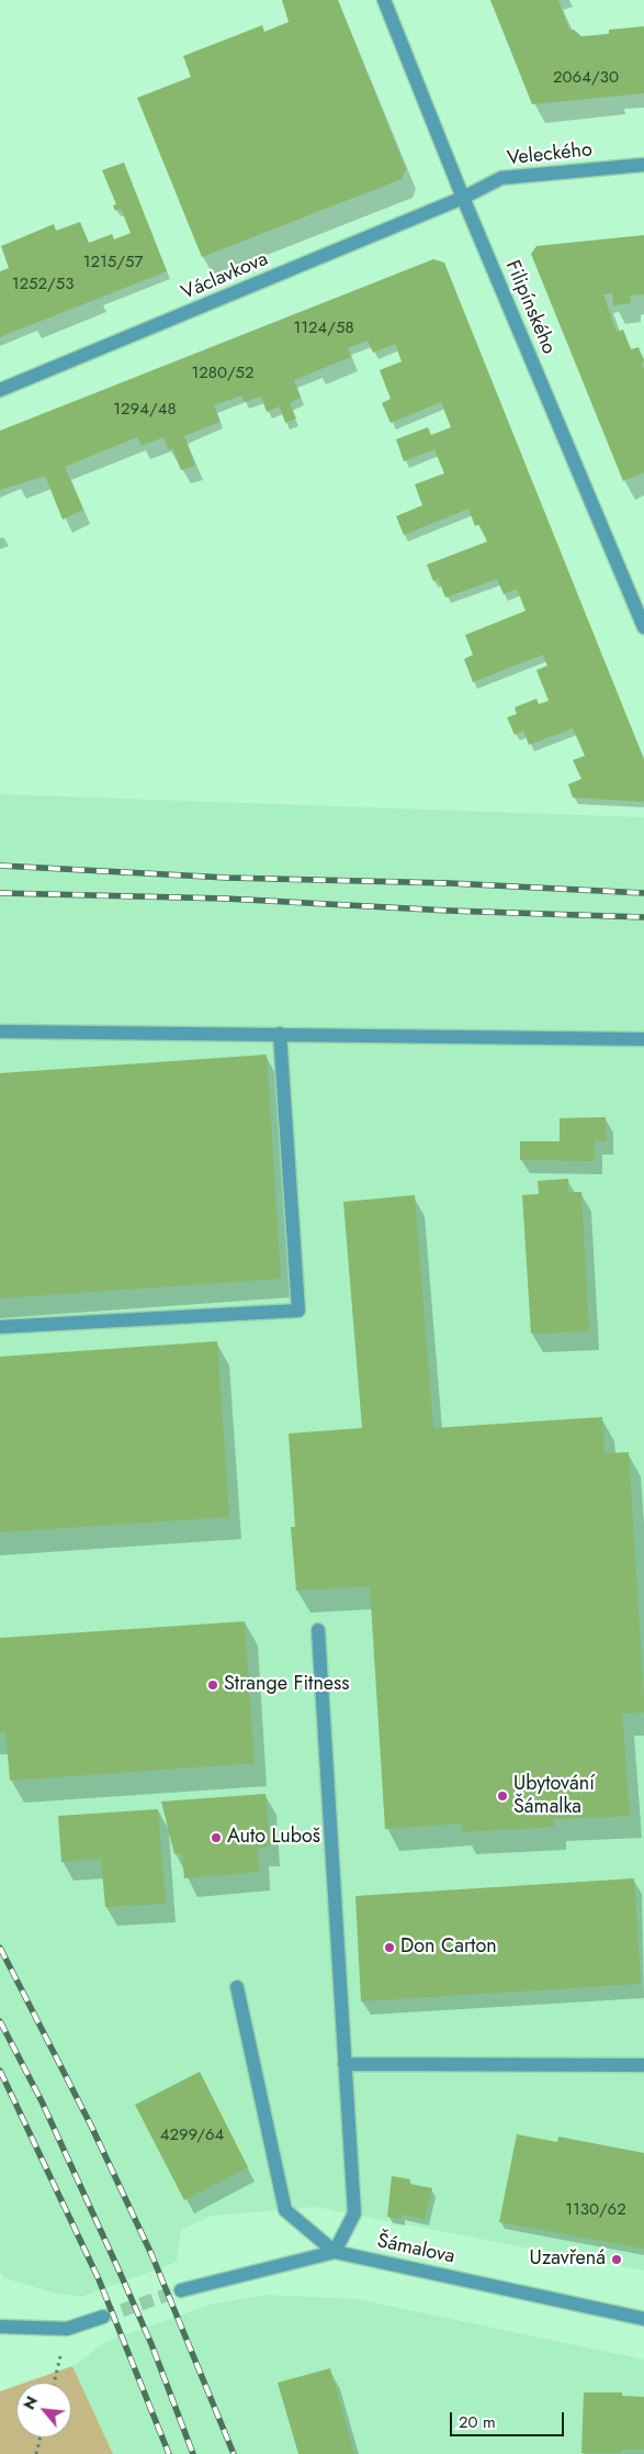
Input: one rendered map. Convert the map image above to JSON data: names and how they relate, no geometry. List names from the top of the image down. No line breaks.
{"streets":{"street":["Veleckého","Václavkova","Filipínského","Šámalova"]},"crossings":[["Veleckého","Václavkova"],["Veleckého","Filipínského"],["Václavkova","Filipínského"]],"places":["Strange Fitness","Ubytování Šámalka","Auto Luboš","Don Carton","Uzavřená"],"house_numbers":["2064/30","1215/57","1252/53","1124/58","1280/52","1294/48","4299/64","1130/62"],"scale_bar":"20 m","north":"top left"}
